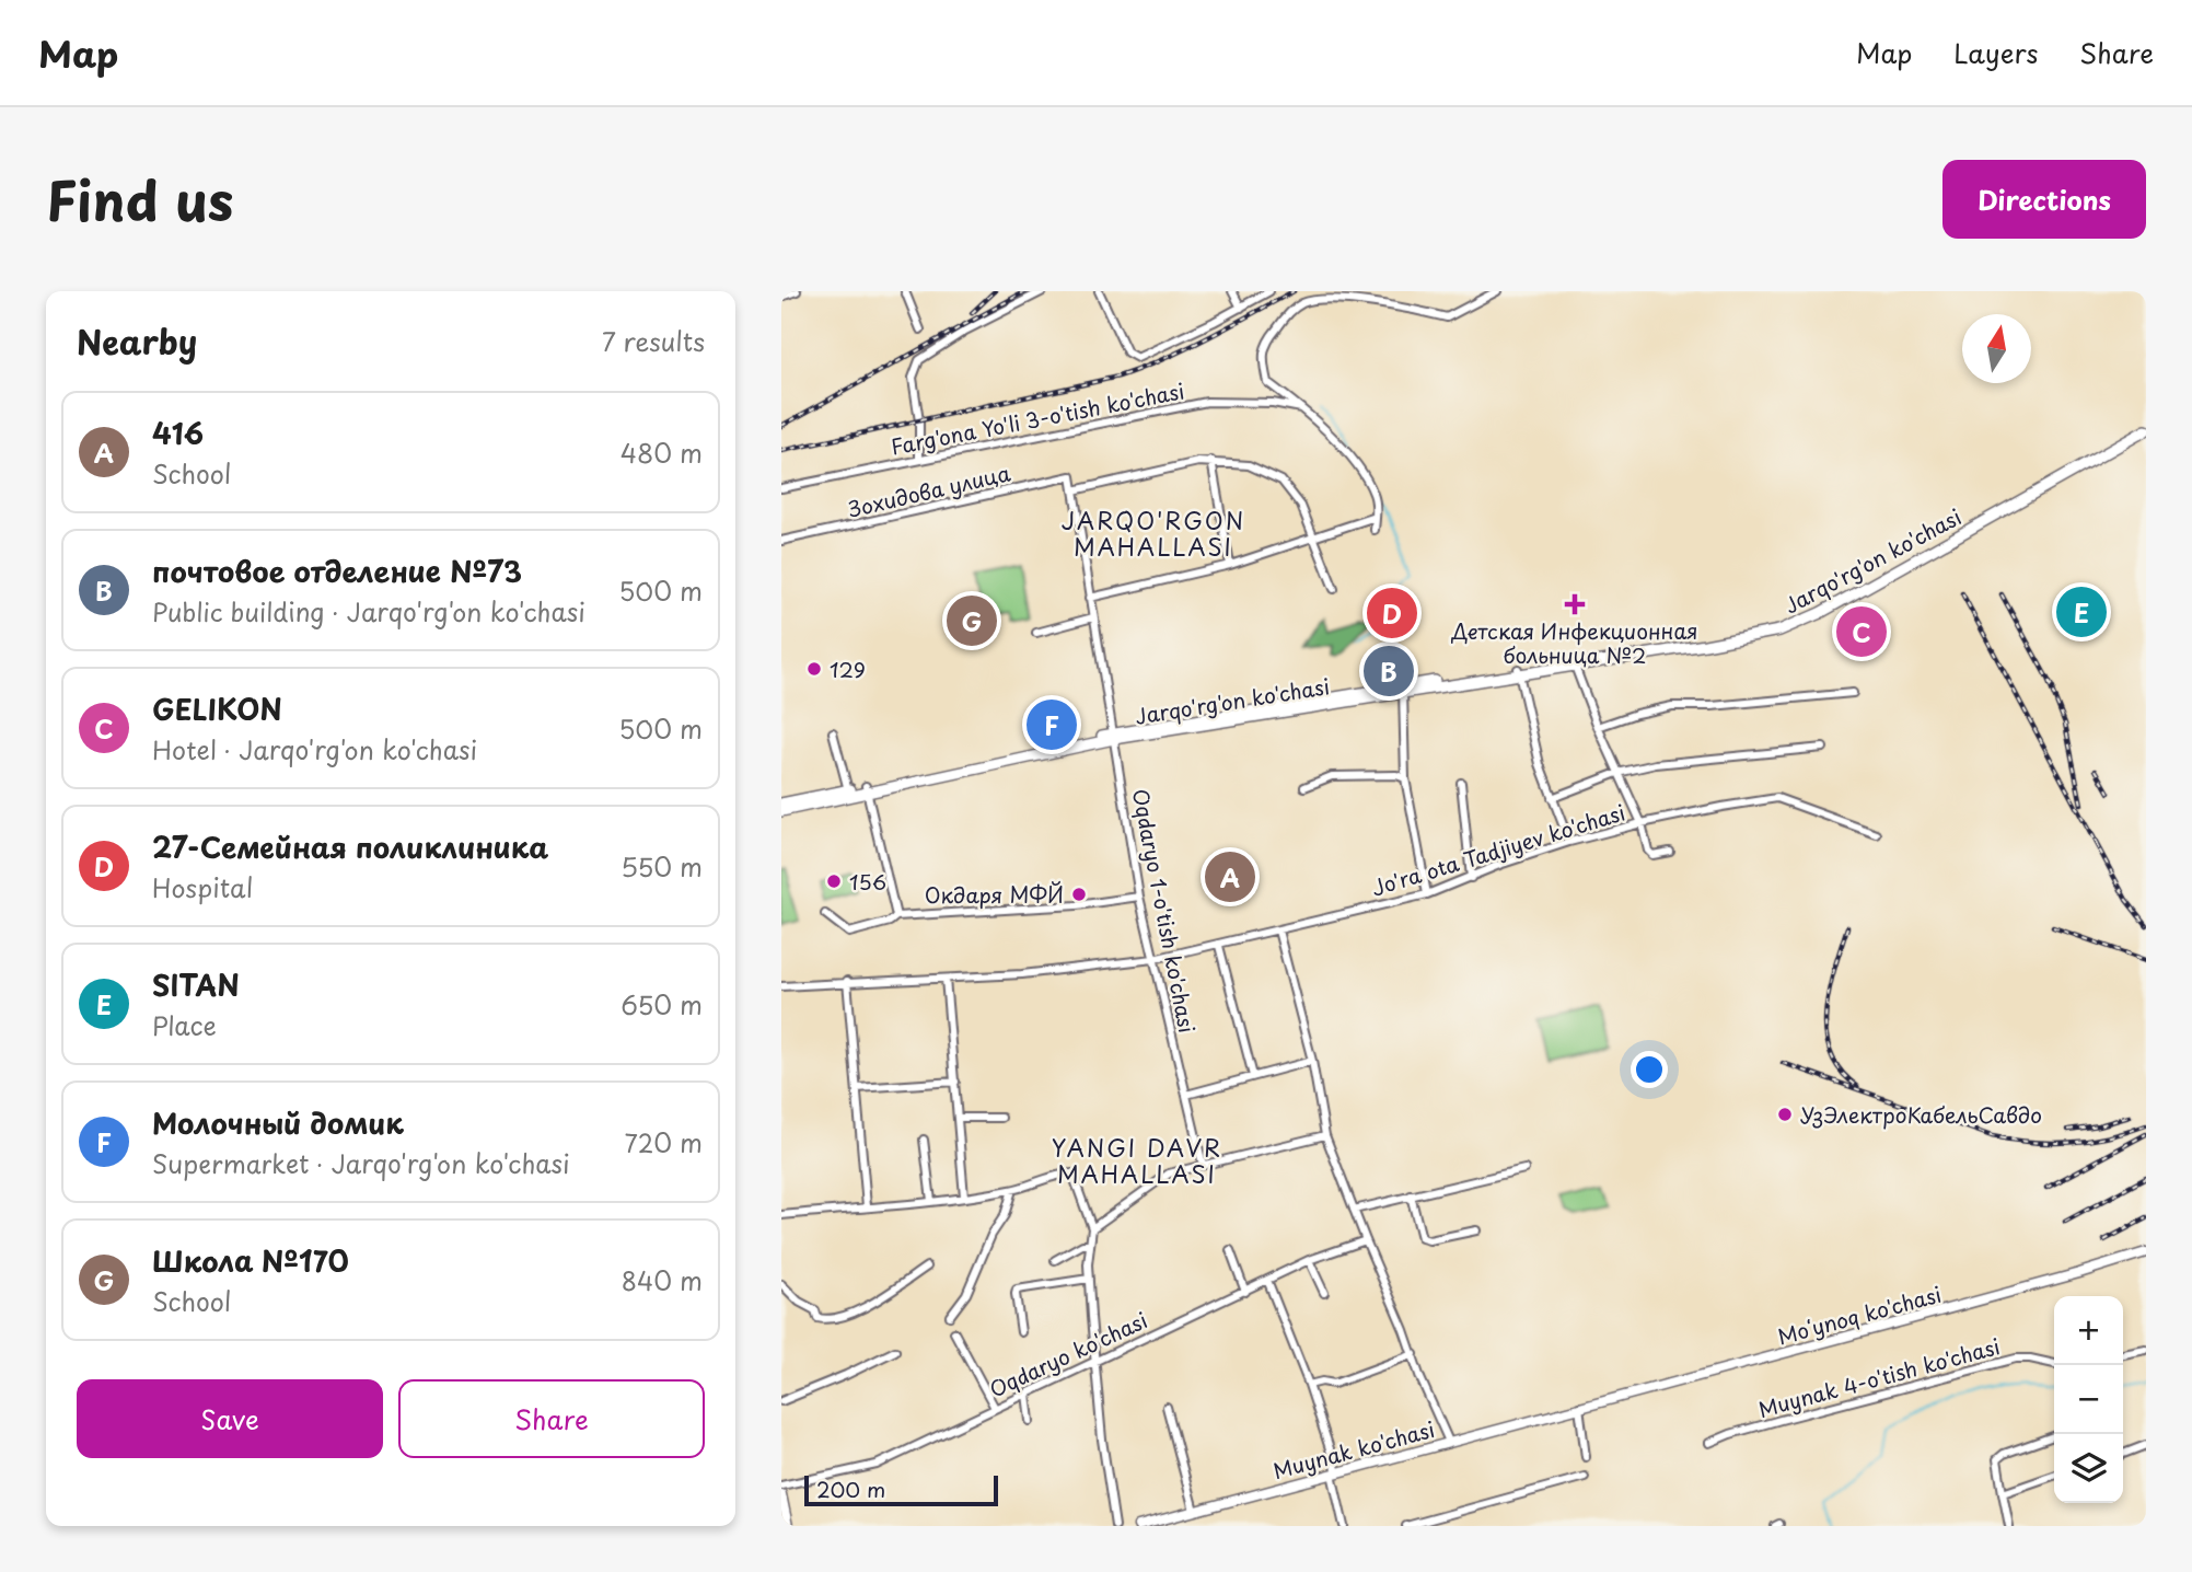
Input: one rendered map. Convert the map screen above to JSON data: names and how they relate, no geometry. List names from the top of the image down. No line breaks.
{"streets":{"main road":["Jarqo'rg'on ko'chasi"],"street":["Farg'ona Yo'li 3-o'tish ko'chasi","Зохидова улица","Jo'ra ota Tadjiyev ko'chasi","Oqdaryo 1-o'tish ko'chasi","Moʻynoq ko'chasi","Oqdaryo ko'chasi","Muynak 4-o'tish ko'chasi","Muynak ko'chasi"]},"crossings":[["Jarqo'rg'on ko'chasi","Oqdaryo 1-o'tish ko'chasi"],["Jo'ra ota Tadjiyev ko'chasi","Oqdaryo 1-o'tish ko'chasi"],["Moʻynoq ko'chasi","Muynak ko'chasi"]],"districts":["JARQO'RGON MAHALLASI","YANGI DAVR MAHALLASI"],"places":{"health":["Детская Инфекционная больница №2"],"other":["129","156","Окдаря МФЙ","УзЭлектроКабельСавдо"]},"scale_bar":"200 m","north":"top","page":{"header":"Map","nav":["Map","Layers","Share"],"title":"Find us","buttons":["Directions",["Save","Share"]],"heading":["Nearby","7 results"],"list":[{"mark":"A","name":"416","note":"School","value":"480 m"},{"mark":"B","name":"почтовое отделение №73","note":"Public building · Jarqo'rg'on ko'chasi","value":"500 m"},{"mark":"C","name":"GELIKON","note":"Hotel · Jarqo'rg'on ko'chasi","value":"500 m"},{"mark":"D","name":"27-Семейная поликлиника","note":"Hospital","value":"550 m"},{"mark":"E","name":"SITAN","note":"Place","value":"650 m"},{"mark":"F","name":"Молочный домик","note":"Supermarket · Jarqo'rg'on ko'chasi","value":"720 m"},{"mark":"G","name":"Школа №170","note":"School","value":"840 m"}],"pins":["E","D","G","C","B","F","A"],"map_buttons":["+","−"],"scale":"200 m"}}
